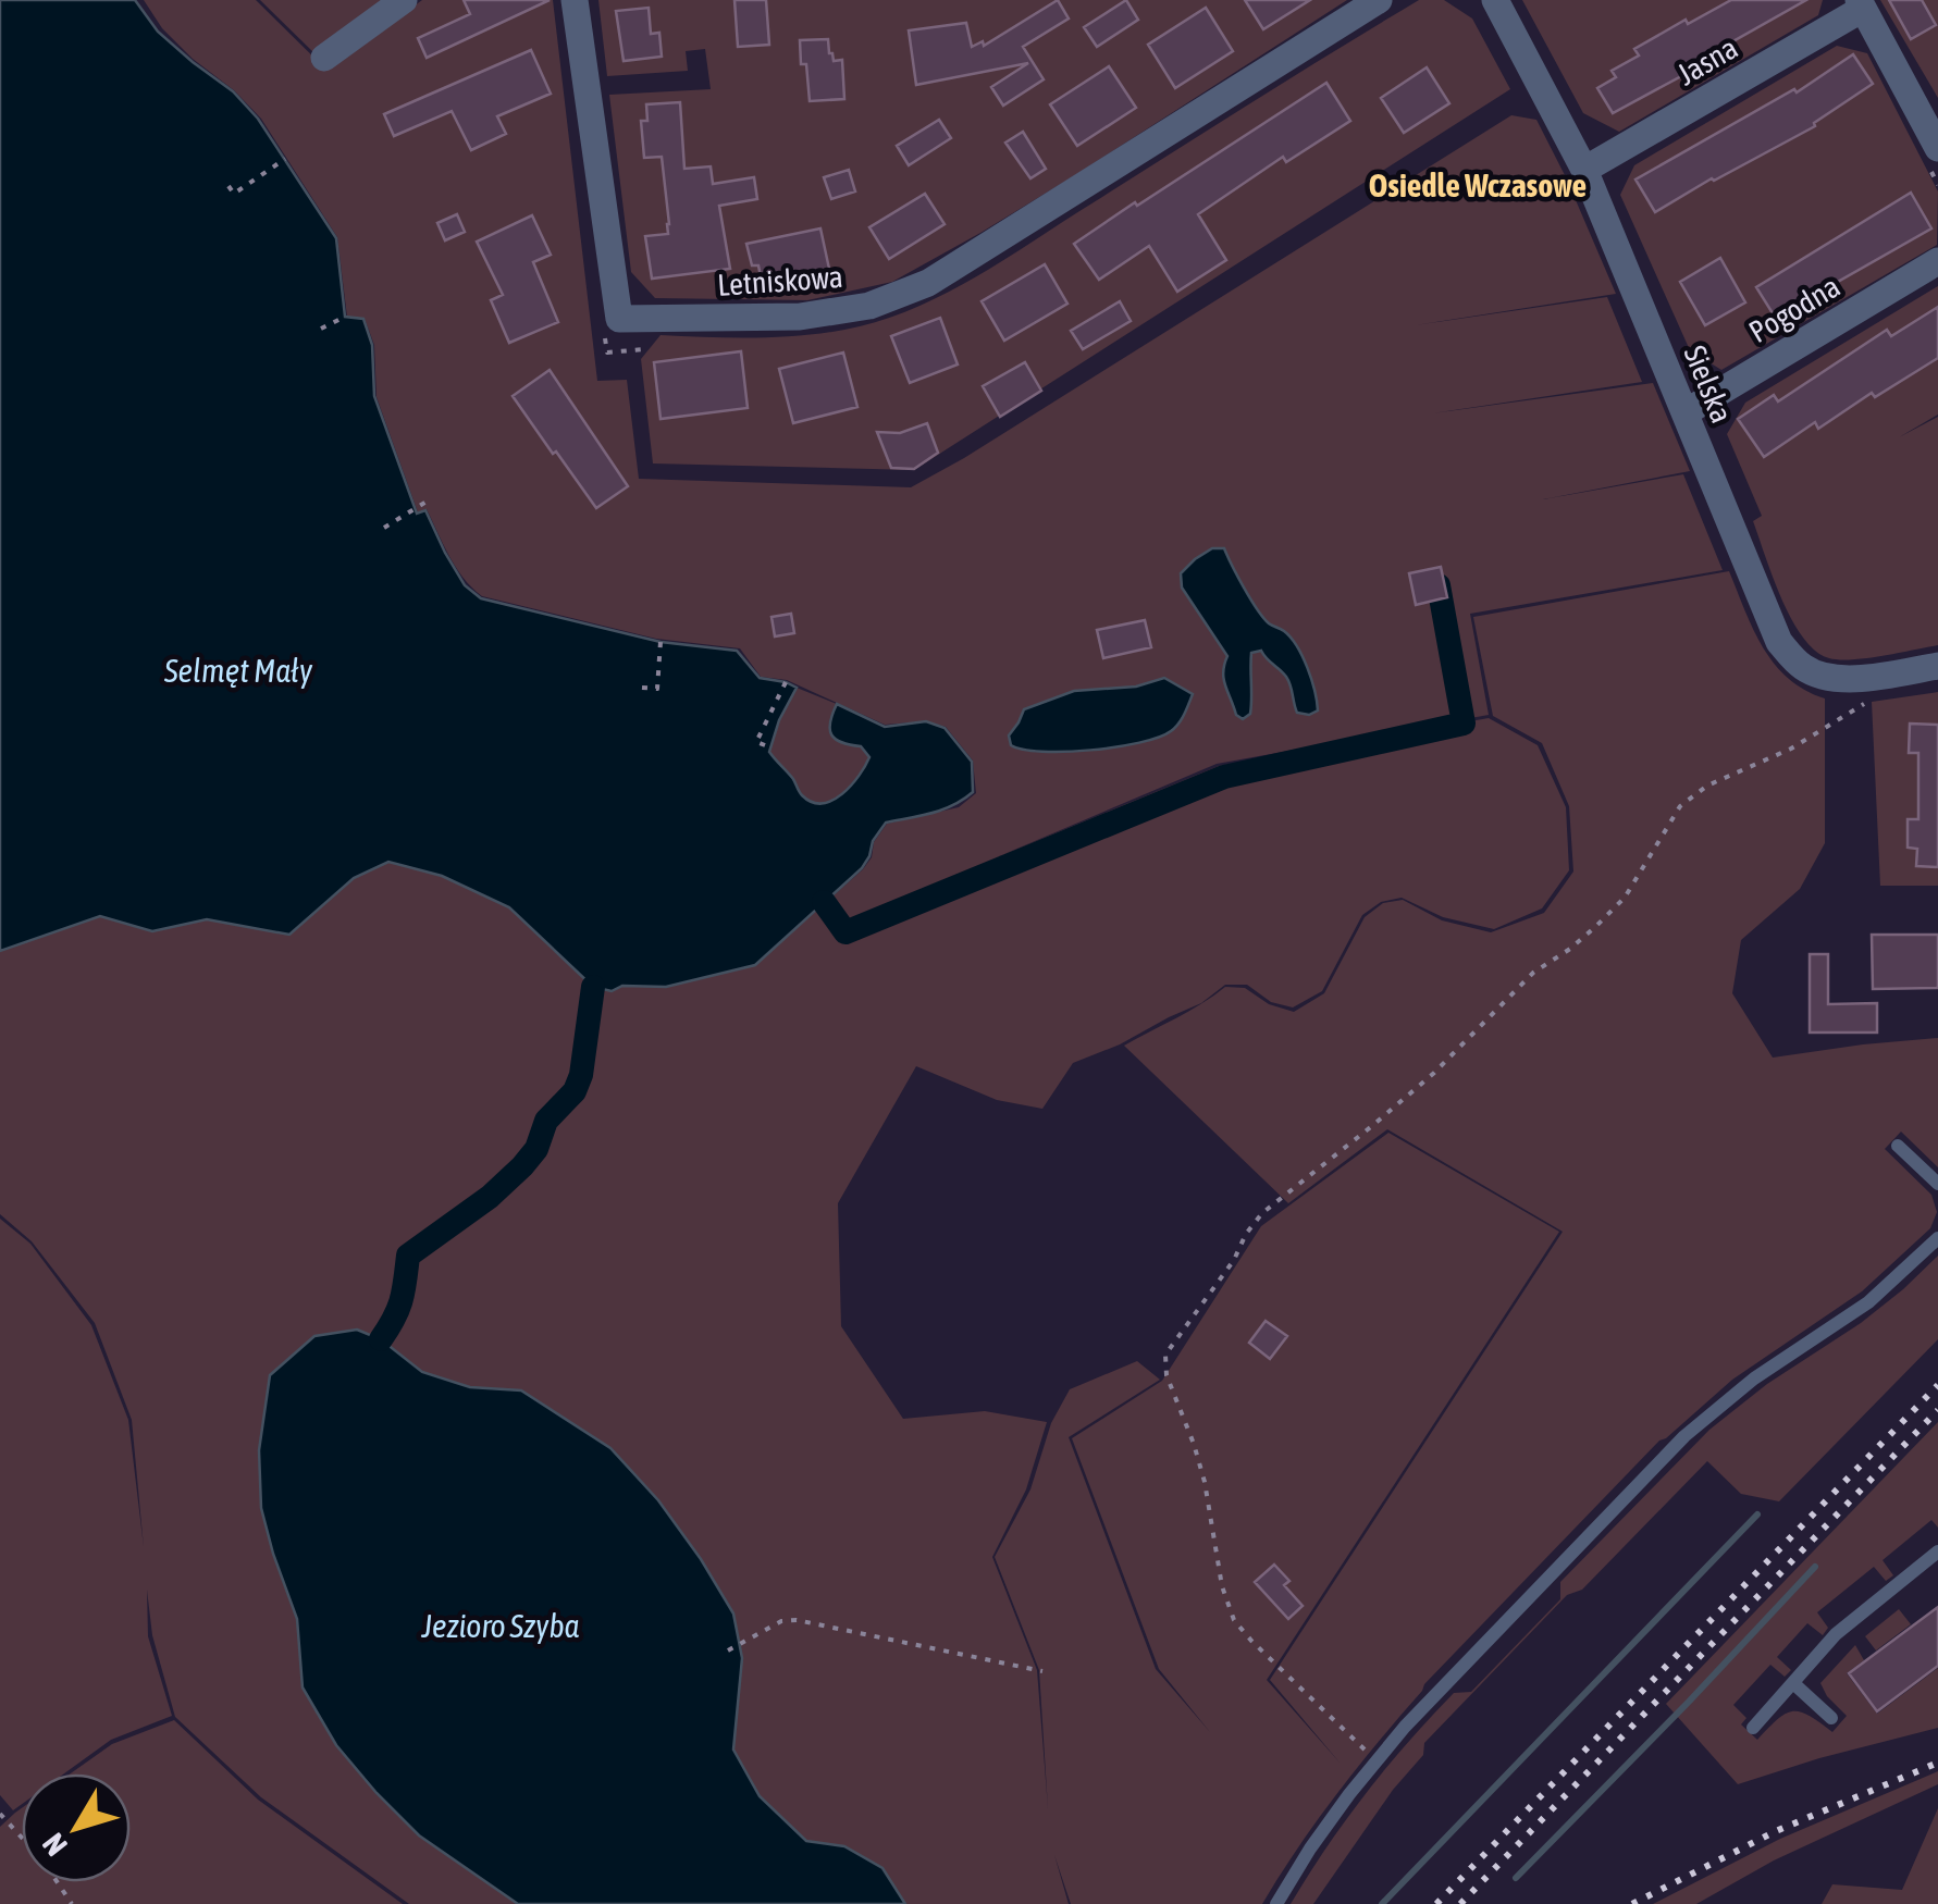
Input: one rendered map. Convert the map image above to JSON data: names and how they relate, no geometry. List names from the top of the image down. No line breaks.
{"streets":{"street":["Jasna","Letniskowa","Pogodna","Sielska"]},"crossings":[["Jasna","Sielska"],["Pogodna","Sielska"]],"districts":["Osiedle Wczasowe"],"water":["Selmęt Mały","Jezioro Szyba"],"north":"bottom left"}
